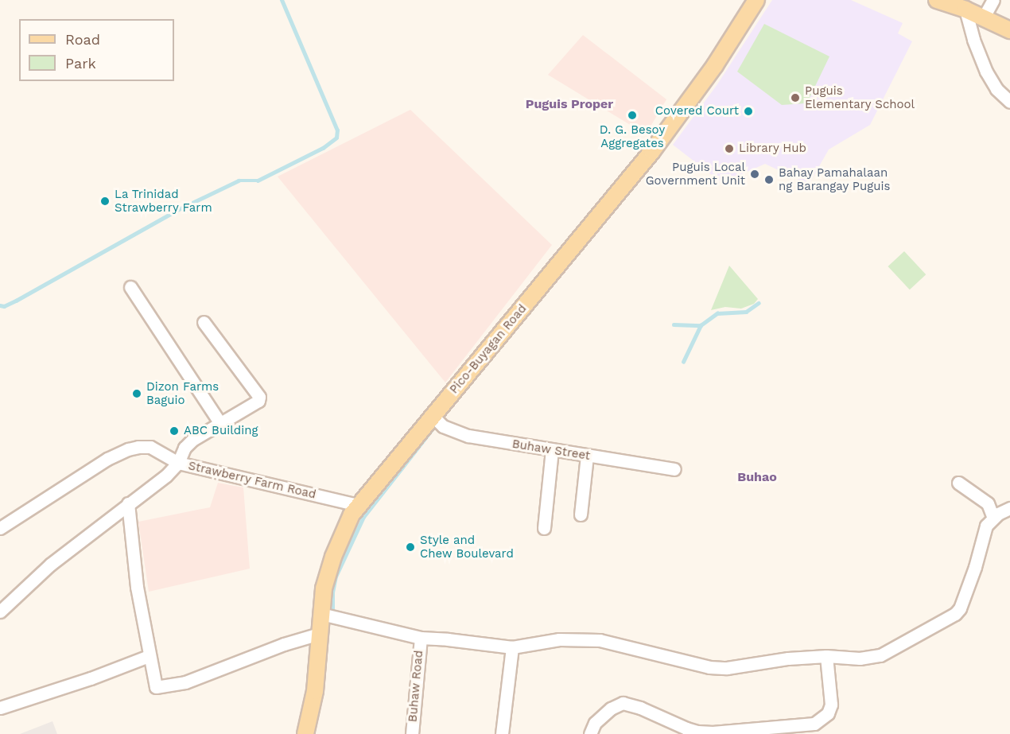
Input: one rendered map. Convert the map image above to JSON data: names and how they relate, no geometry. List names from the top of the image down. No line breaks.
{"streets":{"main road":["Pico-Buyagan Road"],"street":["Buhaw Street","Strawberry Farm Road","Buhaw Road"]},"crossings":[["Pico-Buyagan Road","Buhaw Street"],["Pico-Buyagan Road","Strawberry Farm Road"]],"districts":["Puguis Proper","Buhao"],"places":["Puguis Elementary School","Covered Court","D. G. Besoy Aggregates","Library Hub","Puguis Local Government Unit","Bahay Pamahalaan ng Barangay Puguis","La Trinidad Strawberry Farm","Dizon Farms Baguio","ABC Building","Style and Chew Boulevard"],"legend":["Road","Park"]}
